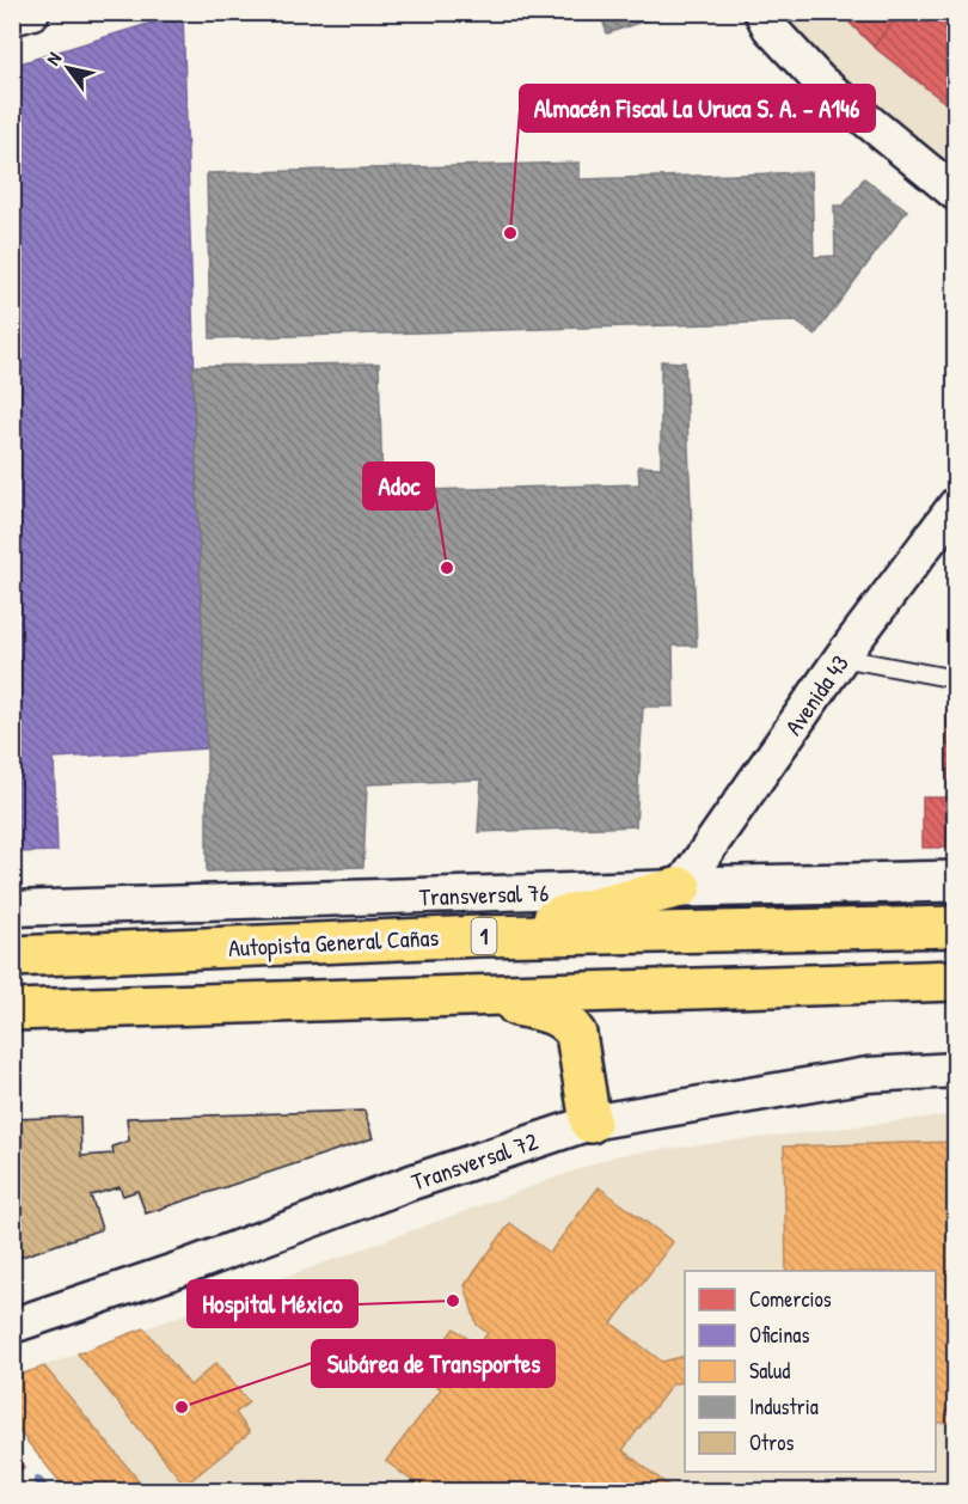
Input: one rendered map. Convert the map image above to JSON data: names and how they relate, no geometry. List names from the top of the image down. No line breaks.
{"streets":{"highway":["1","Autopista General Cañas"],"main road":["Transversal 76"],"street":["Avenida 43","Transversal 72"]},"crossings":[["Avenida 43","Transversal 76"]],"places":["Almacén Fiscal La Uruca S. A. - A146","Adoc","Hospital México","Subárea de Transportes"],"legend":["Comercios","Oficinas","Salud","Industria","Otros"],"north":"top left"}
